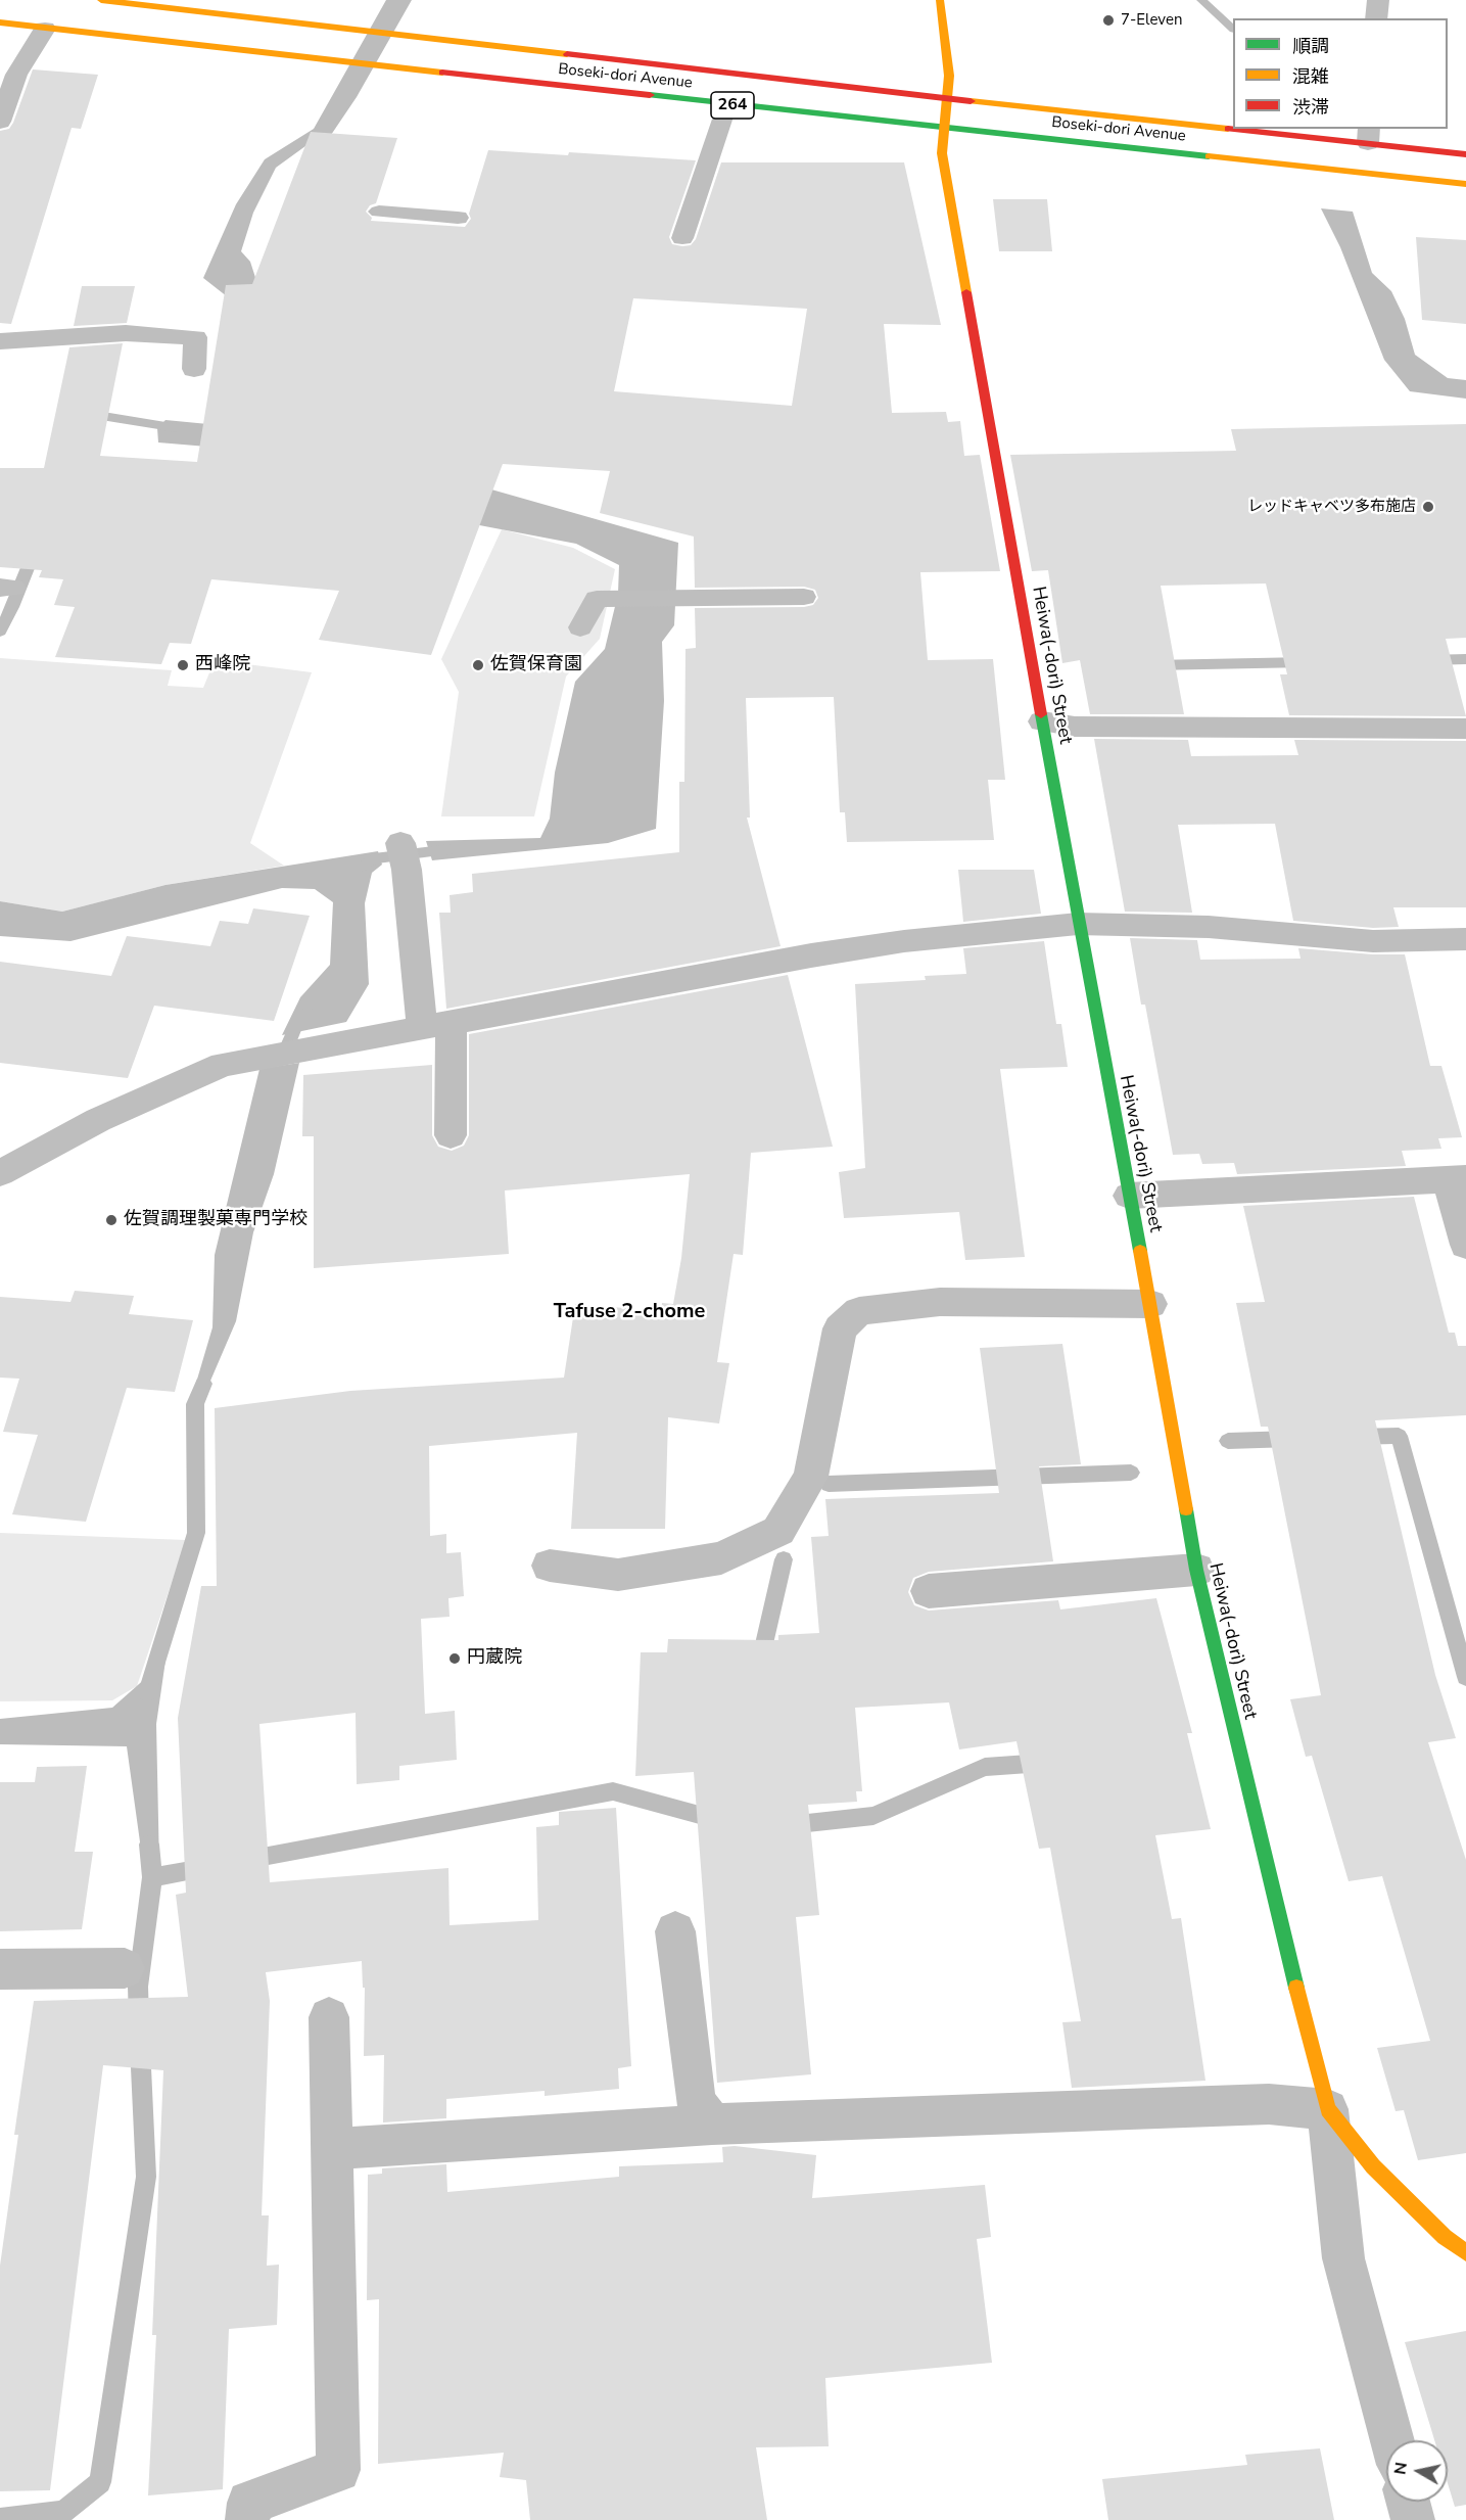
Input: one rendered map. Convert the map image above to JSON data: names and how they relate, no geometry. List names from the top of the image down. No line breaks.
{"streets":{"main road":["Boseki-dori Avenue","264","Heiwa(-dori) Street"]},"crossings":[["Boseki-dori Avenue","Heiwa(-dori) Street"]],"districts":["Tafuse 2-chome"],"places":["7-Eleven","レッドキャベツ多布施店","西峰院","佐賀保育園","佐賀調理製菓専門学校","円蔵院"],"legend":["順調","混雑","渋滞"],"north":"left"}
